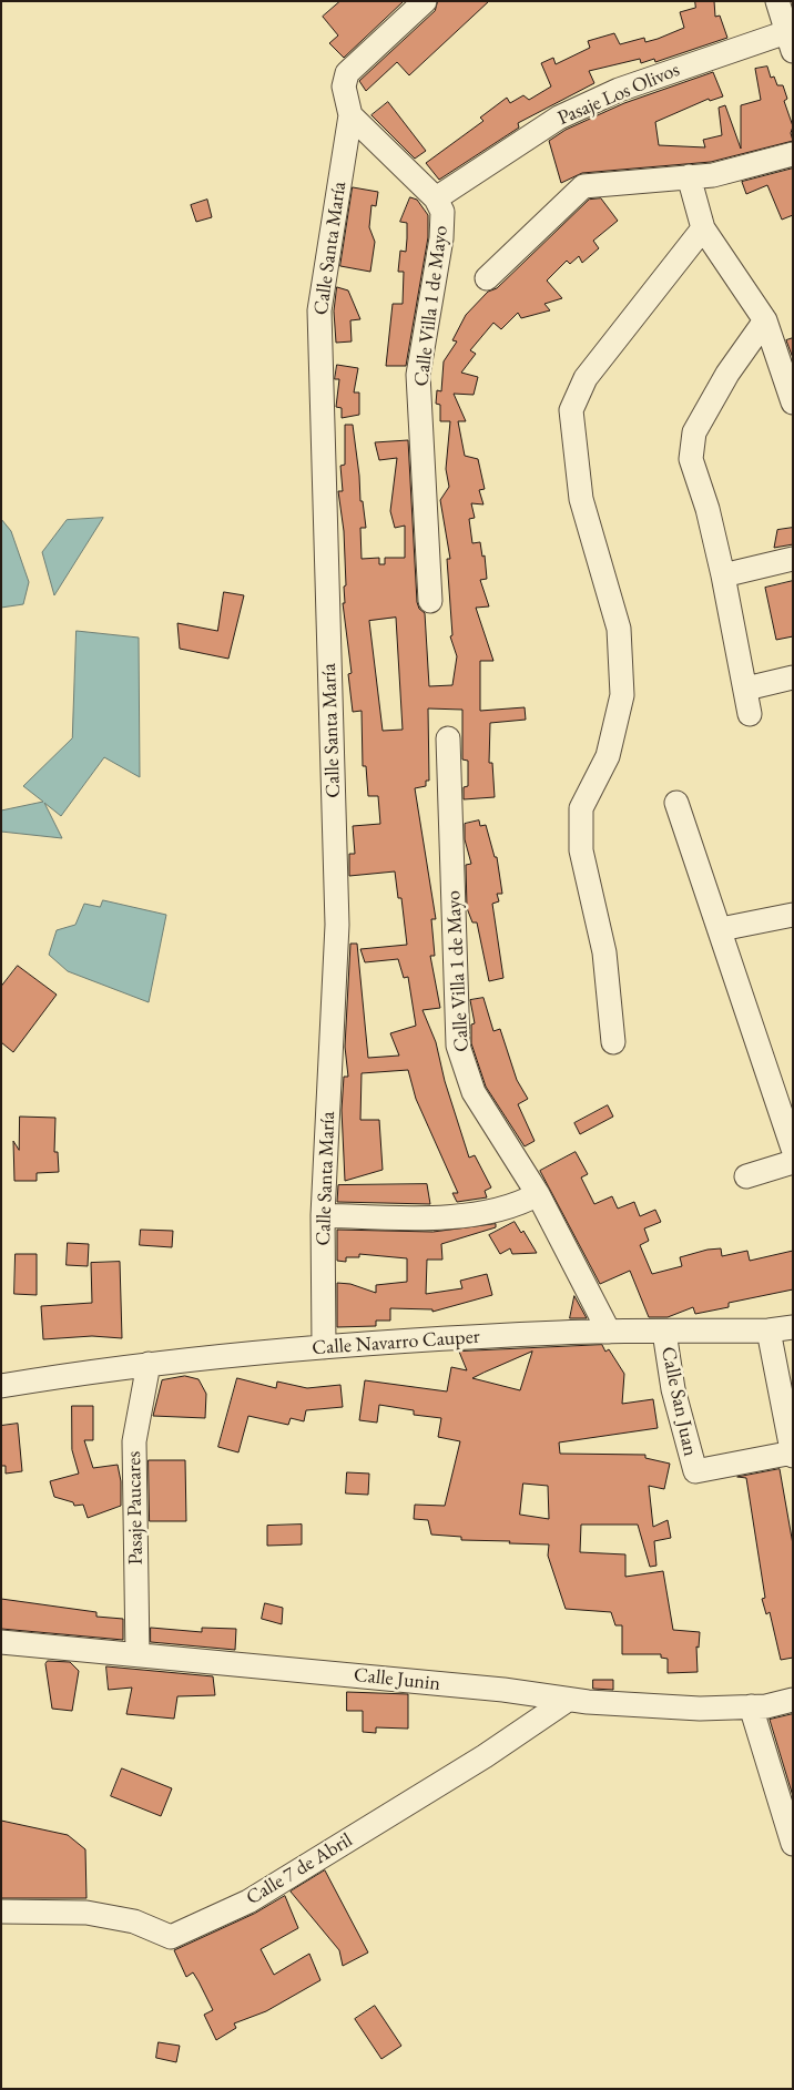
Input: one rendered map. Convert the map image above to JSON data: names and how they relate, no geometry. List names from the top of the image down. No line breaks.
{"streets":{"street":["Pasaje Los Olivos","Calle Santa María","Calle Villa 1 de Mayo","Calle Navarro Cauper","Calle San Juan","Pasaje Paucares","Calle Junin","Calle 7 de Abril"]},"crossings":[["Pasaje Los Olivos","Calle Villa 1 de Mayo"],["Calle Santa María","Calle Villa 1 de Mayo"],["Calle Santa María","Calle Navarro Cauper"],["Calle Villa 1 de Mayo","Calle Navarro Cauper"],["Calle Navarro Cauper","Calle San Juan"],["Calle Navarro Cauper","Pasaje Paucares"],["Pasaje Paucares","Calle Junin"],["Calle Junin","Calle 7 de Abril"]]}
